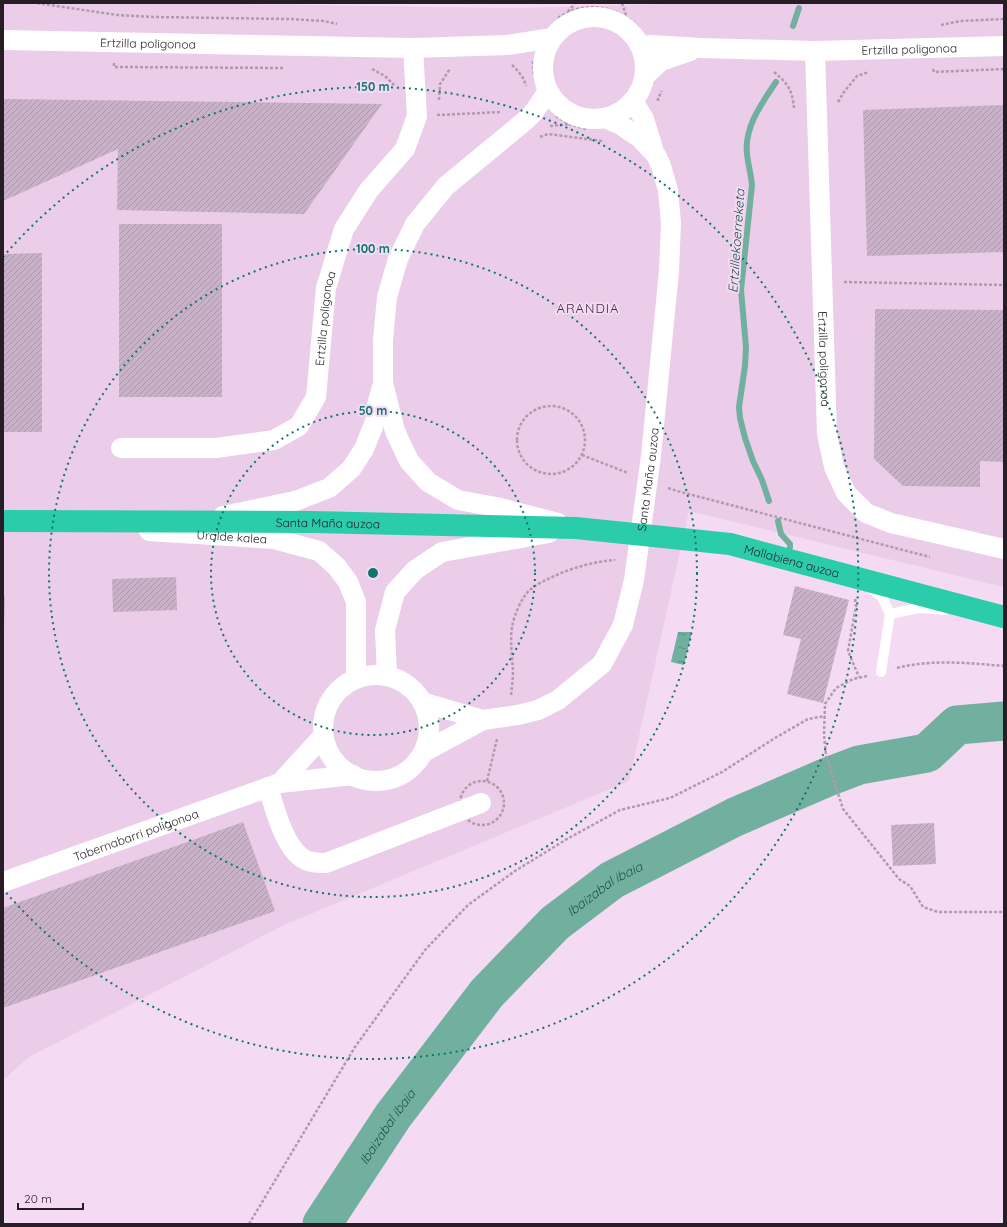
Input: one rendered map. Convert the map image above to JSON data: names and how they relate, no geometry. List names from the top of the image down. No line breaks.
{"streets":{"highway":["Santa Maña auzoa","Mallabiena auzoa"],"street":["Ertzilla poligonoa","Uralde kalea","Tabernabarri poligonoa"]},"crossings":[["Ertzilla poligonoa","Santa Maña auzoa"],["Santa Maña auzoa","Uralde kalea"],["Santa Maña auzoa","Mallabiena auzoa"]],"districts":["ARANDIA"],"water":["Ertzillekoerreketa","Ibaizabal ibaia"],"scale_bar":"20 m","rings":["150 m","100 m","50 m"]}
